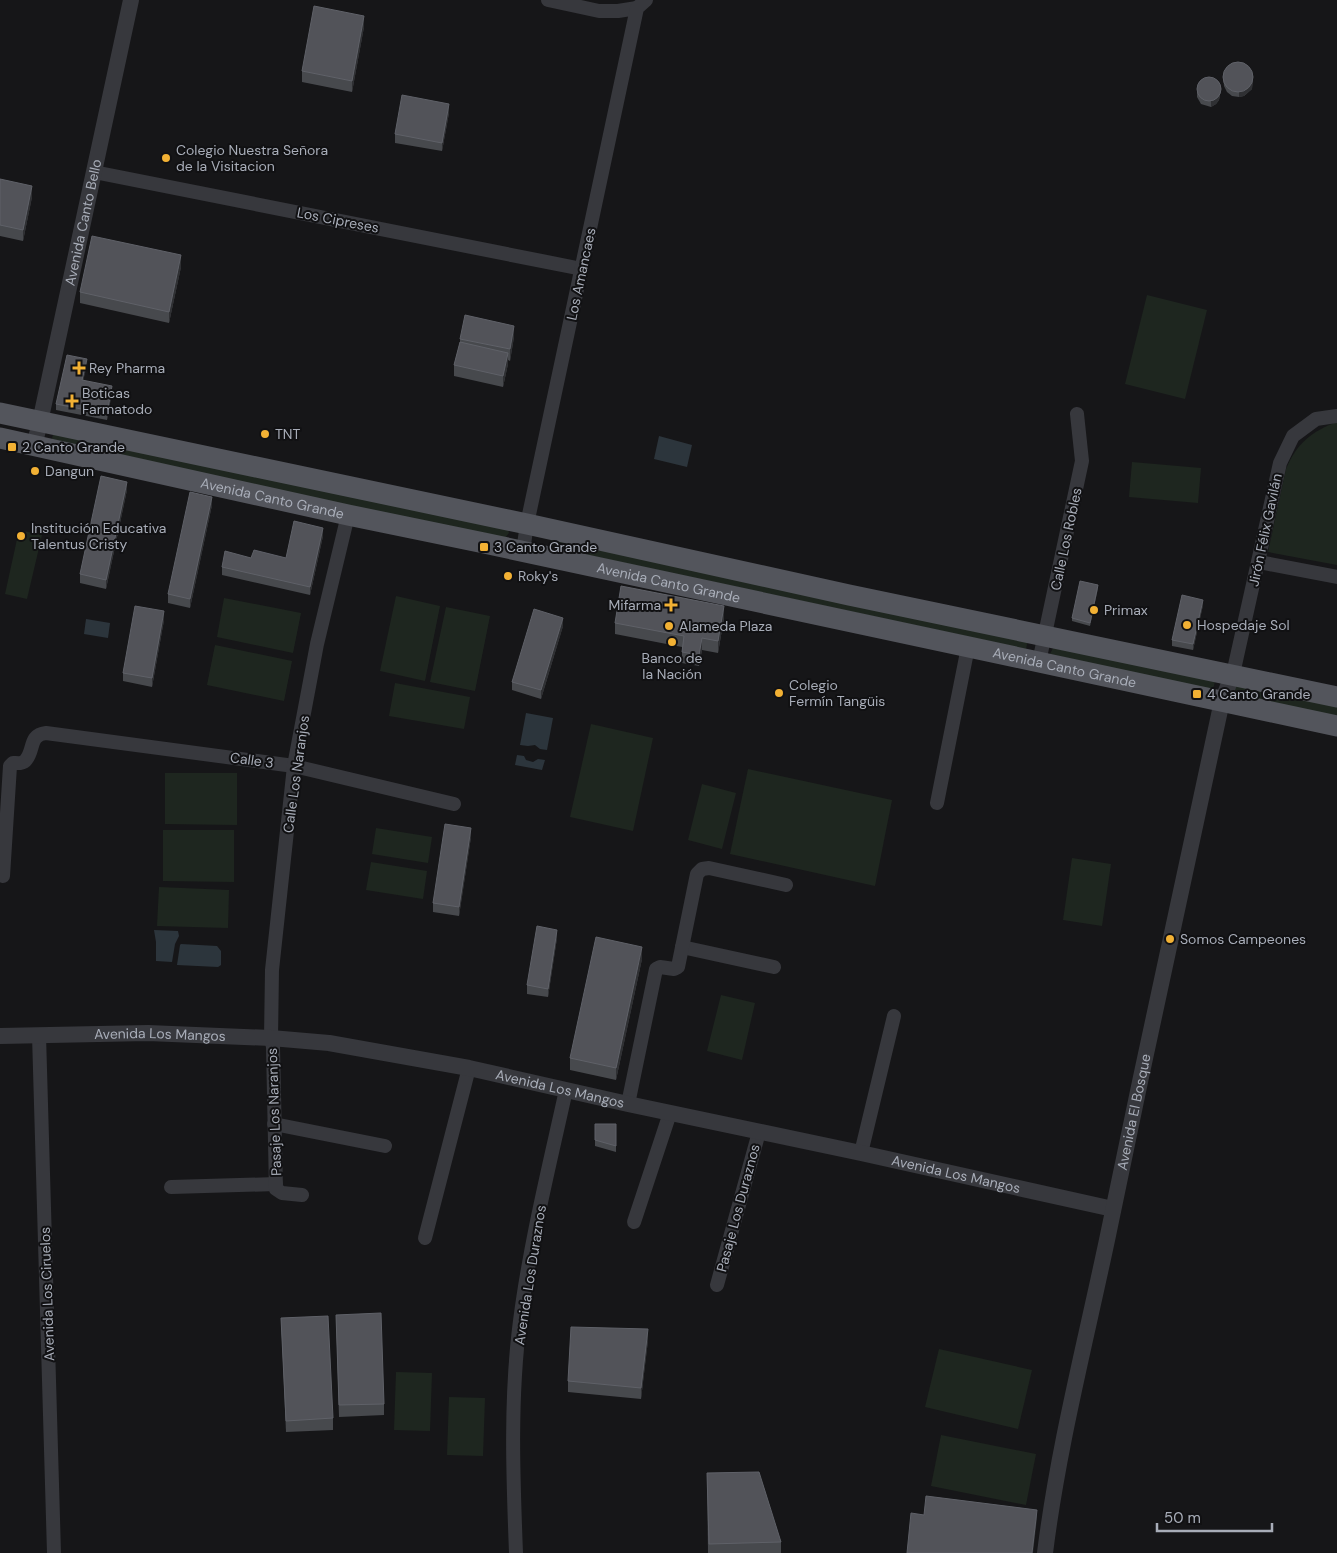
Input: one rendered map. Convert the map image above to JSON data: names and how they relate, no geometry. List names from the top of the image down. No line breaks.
{"streets":{"main road":["Avenida Canto Grande"],"street":["Los Cipreses","Avenida Canto Bello","Los Amancaes","Jirón Félix Gavilán","Calle Los Robles","Calle 3","Calle Los Naranjos","Avenida Los Mangos","Pasaje Los Naranjos","Avenida El Bosque","Pasaje Los Duraznos","Avenida Los Duraznos","Avenida Los Ciruelos"]},"crossings":[["Los Cipreses","Avenida Canto Bello"],["Los Cipreses","Los Amancaes"],["Avenida Canto Bello","Avenida Canto Grande"],["Los Amancaes","Avenida Canto Grande"],["Avenida Canto Grande","Jirón Félix Gavilán"],["Avenida Canto Grande","Calle Los Robles"],["Avenida Canto Grande","Calle Los Naranjos"],["Avenida Canto Grande","Avenida El Bosque"],["Jirón Félix Gavilán","Avenida El Bosque"],["Calle 3","Calle Los Naranjos"],["Calle Los Naranjos","Avenida Los Mangos"],["Calle Los Naranjos","Pasaje Los Naranjos"],["Avenida Los Mangos","Pasaje Los Naranjos"],["Avenida Los Mangos","Avenida El Bosque"],["Avenida Los Mangos","Pasaje Los Duraznos"],["Avenida Los Mangos","Avenida Los Duraznos"],["Avenida Los Mangos","Avenida Los Ciruelos"]],"places":{"other":["Colegio Nuestra Señora de la Visitacion","TNT","Dangun","Institución Educativa Talentus Cristy","Roky's","Primax","Hospedaje Sol","Alameda Plaza","Banco de la Nación","Colegio Fermín Tangüis","Somos Campeones"],"health":["Rey Pharma","Boticas Farmatodo","Mifarma"],"transit":["2 Canto Grande","3 Canto Grande","4 Canto Grande"]},"scale_bar":"50 m"}
